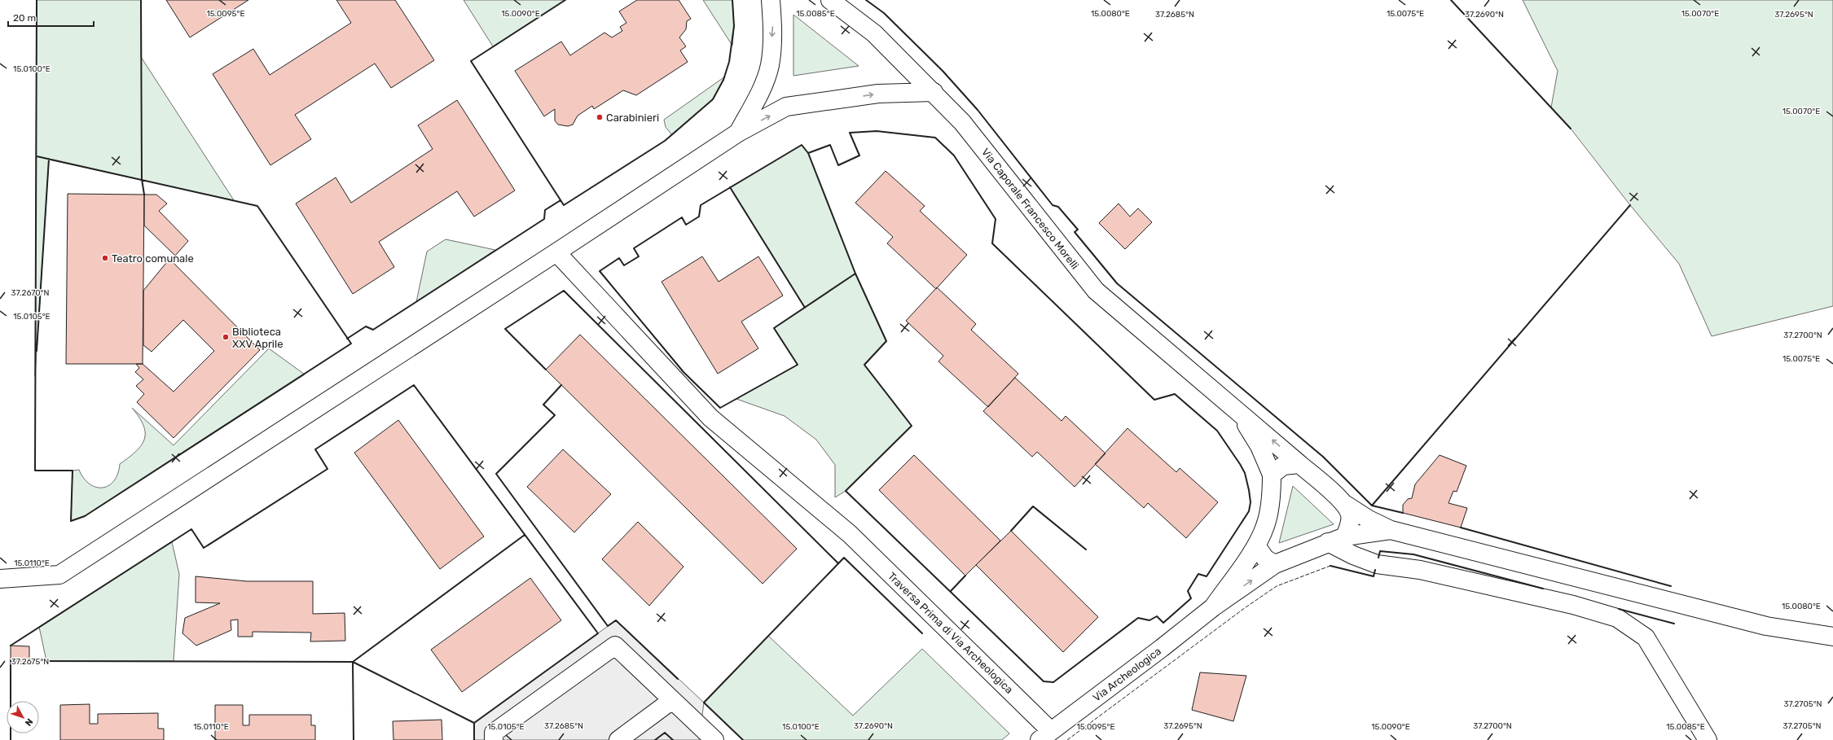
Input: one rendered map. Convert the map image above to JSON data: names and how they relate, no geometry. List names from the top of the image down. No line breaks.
{"streets":{"street":["Via Caporale Francesco Morelli","Traversa Prima di Via Archeologica","Via Archeologica"]},"crossings":[["Traversa Prima di Via Archeologica","Via Archeologica"]],"places":["Carabinieri","Teatro comunale","Biblioteca XXV Aprile"],"scale_bar":"20 m","north":"bottom right","coordinates":["15.0070°E","15.0095°E","15.0090°E","15.0085°E","15.0075°E","15.0080°E","37.2685°N","37.2690°N","37.2695°N","15.0100°E","37.2670°N","15.0105°E","37.2700°N","15.0110°E","37.2675°N","37.2705°N"]}
